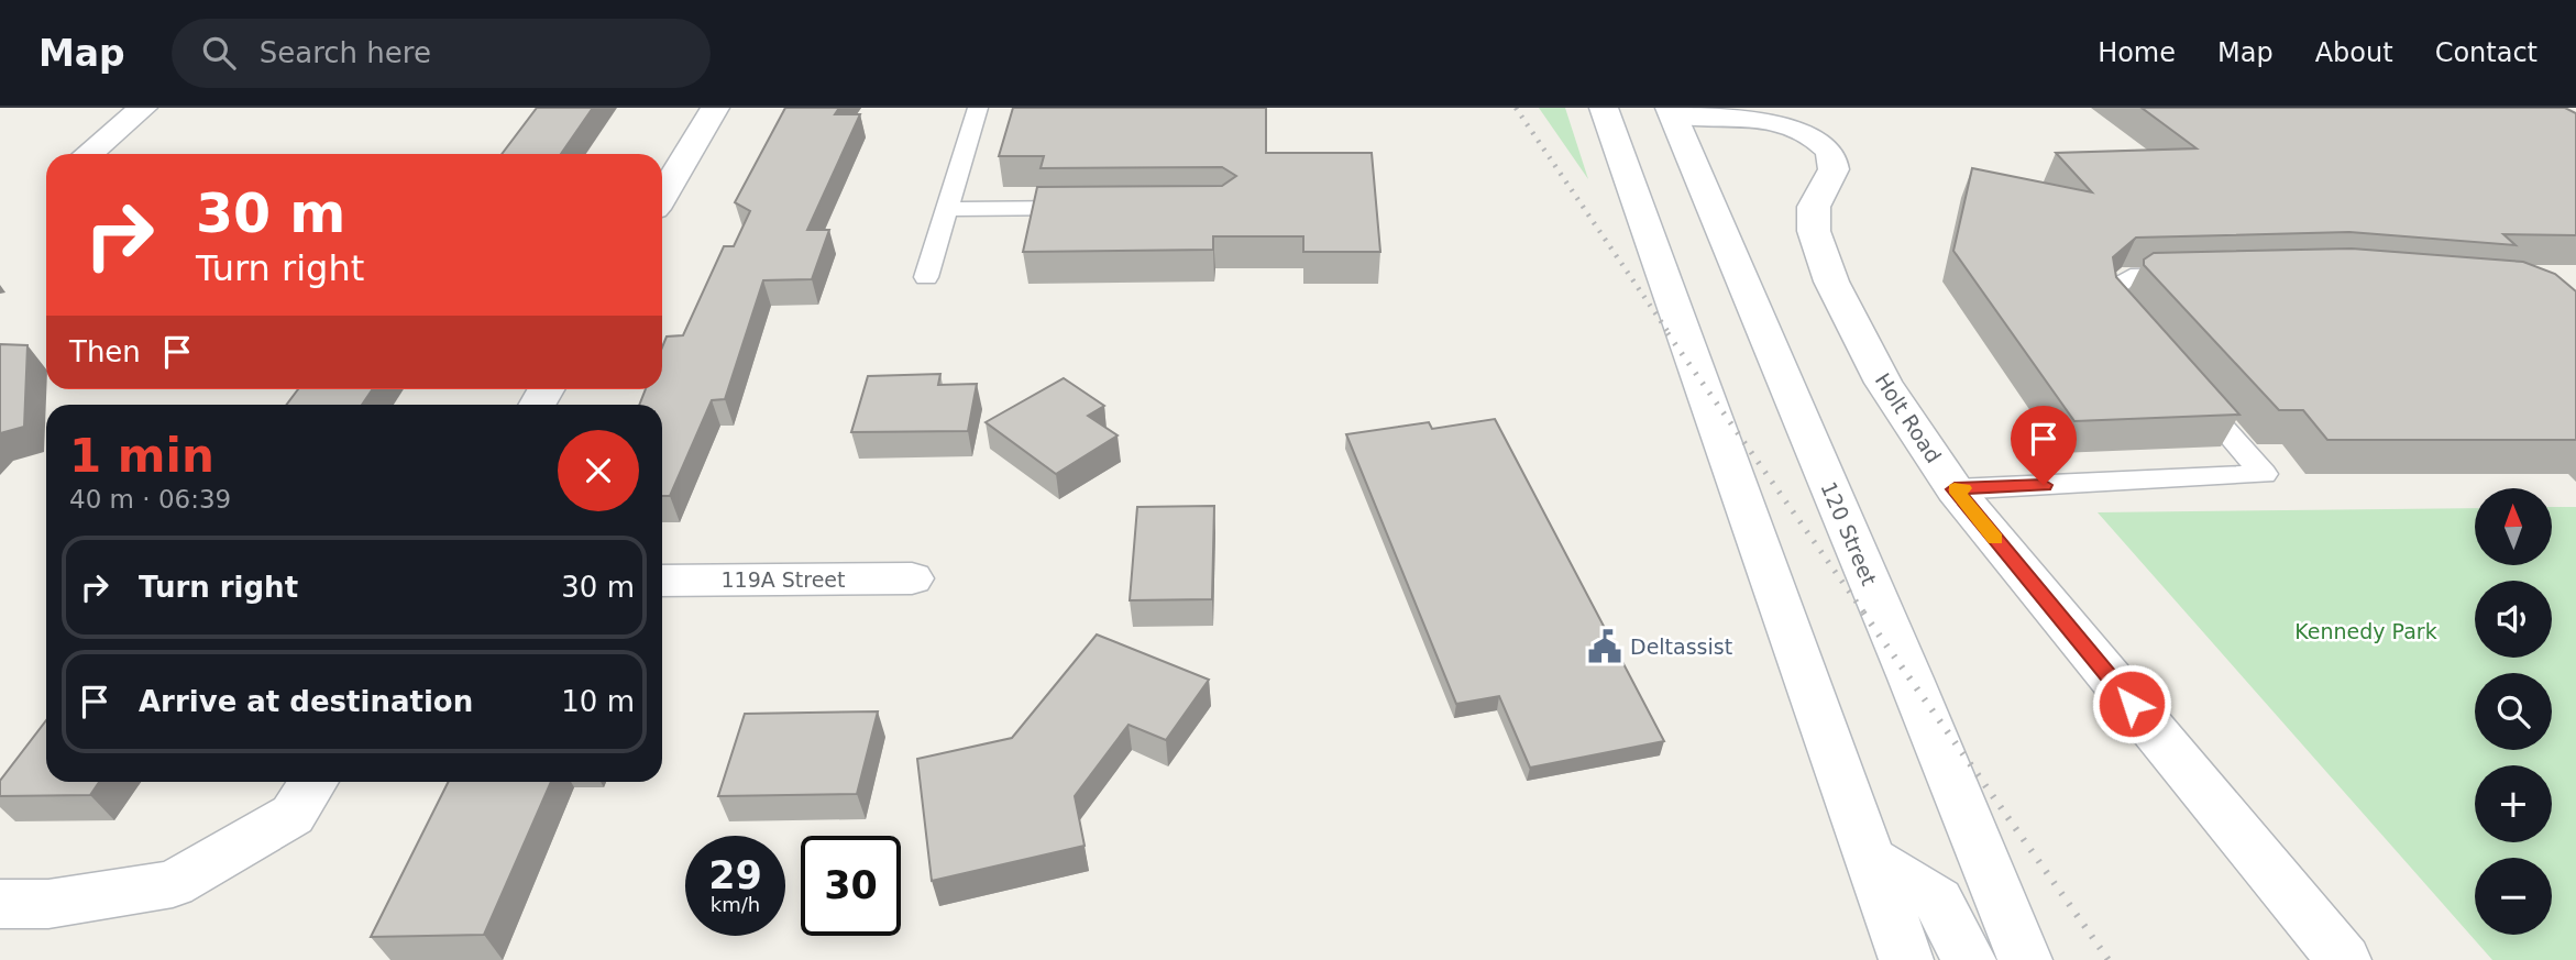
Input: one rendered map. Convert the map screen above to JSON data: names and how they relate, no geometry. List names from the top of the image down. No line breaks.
{"streets":{"main road":["Holt Road","120 Street","119A Street"]},"crossings":[["Holt Road","120 Street"]],"parks":["Kennedy Park"],"places":{"public building":["Deltassist"]},"north":"top","page":{"header":"Map","search":"Search here","nav":["Home","Map","About","Contact"],"turn":["30 m","Turn right"],"then":"Then","heading":["1 min","40 m · 06:39"],"map_buttons":["+","−"],"list":[{"name":"Turn right","value":"30 m"},{"name":"Arrive at destination","value":"10 m"}],"speed":"29 km/h","limit":"30"}}
